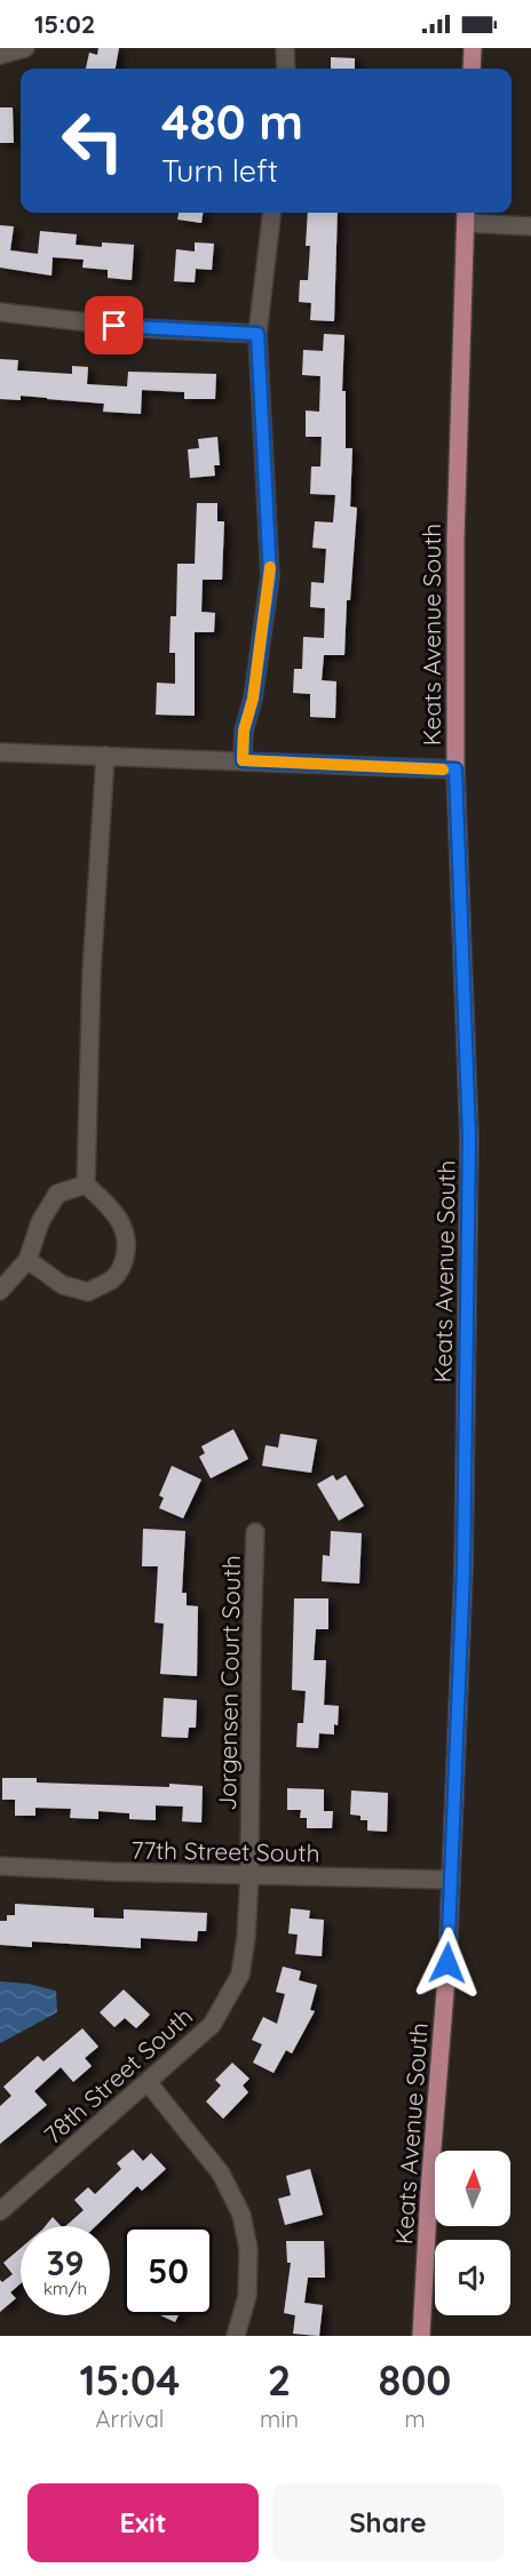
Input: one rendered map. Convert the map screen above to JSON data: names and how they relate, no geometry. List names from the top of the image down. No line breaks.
{"streets":{"main road":["Keats Avenue South"],"street":["Jorgensen Court South","77th Street South","78th Street South"]},"crossings":[["Keats Avenue South","77th Street South"],["Jorgensen Court South","77th Street South"],["Jorgensen Court South","78th Street South"],["77th Street South","78th Street South"]],"north":"top","page":{"status":"15:02","turn":["480 m","Turn left"],"speed":"39 km/h","limit":"50","eta":["15:04","Arrival","2","min","800","m"],"buttons":["Exit","Share"]}}
